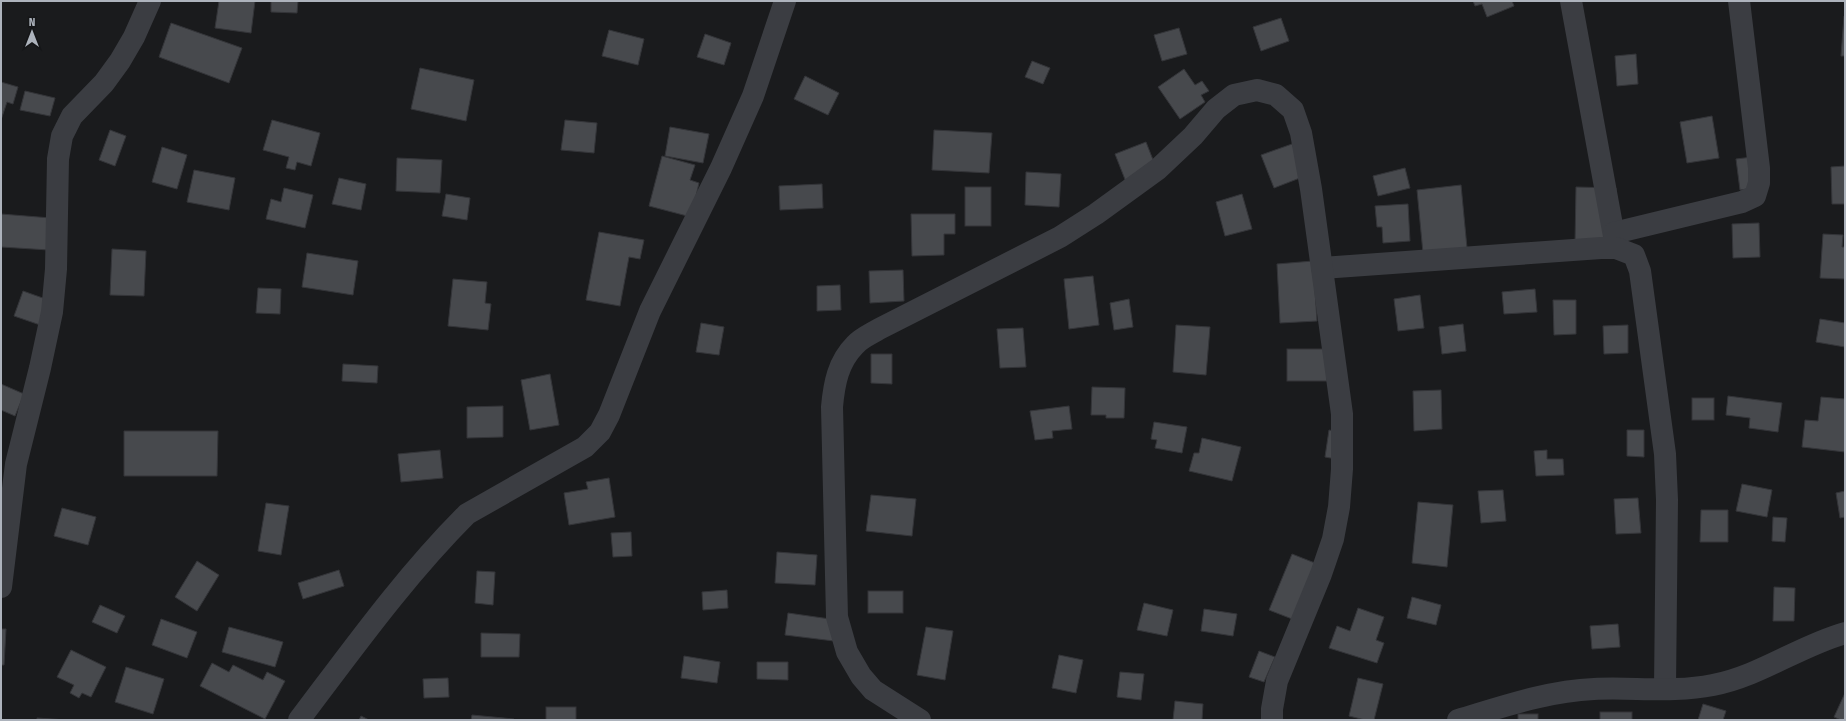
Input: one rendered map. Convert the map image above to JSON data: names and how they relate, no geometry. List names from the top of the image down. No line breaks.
{"north":"top"}
